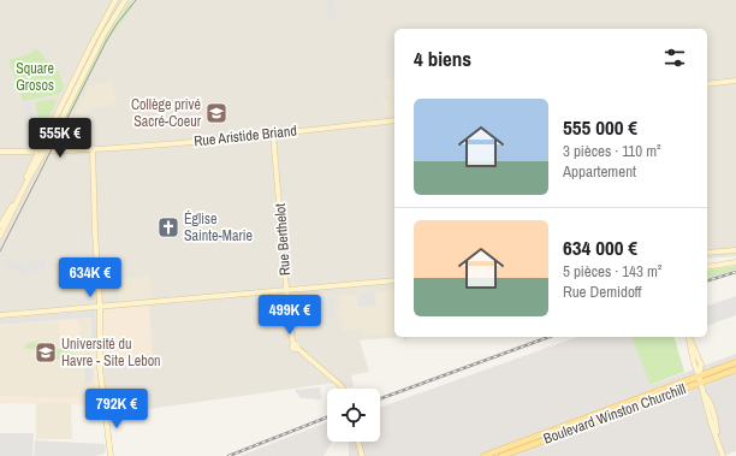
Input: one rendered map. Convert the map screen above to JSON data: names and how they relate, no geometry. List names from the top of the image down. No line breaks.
{"streets":{"main road":["Boulevard Winston Churchill"],"street":["Rue Aristide Briand","Rue Berthelot"]},"crossings":[["Rue Aristide Briand","Rue Berthelot"]],"parks":["Square Grosos"],"places":{"school or university":["Collège privé Sacré-Coeur","Université du Havre - Site Lebon"],"church":["Église Sainte-Marie"]},"page":{"heading":"4 biens","list":[{"name":"555 000 €","note":"3 pièces · 110 m² · Appartement"},{"name":"634 000 €","note":"5 pièces · 143 m² · Rue Demidoff"}],"price":["555K €","634K €","499K €","792K €"]}}
